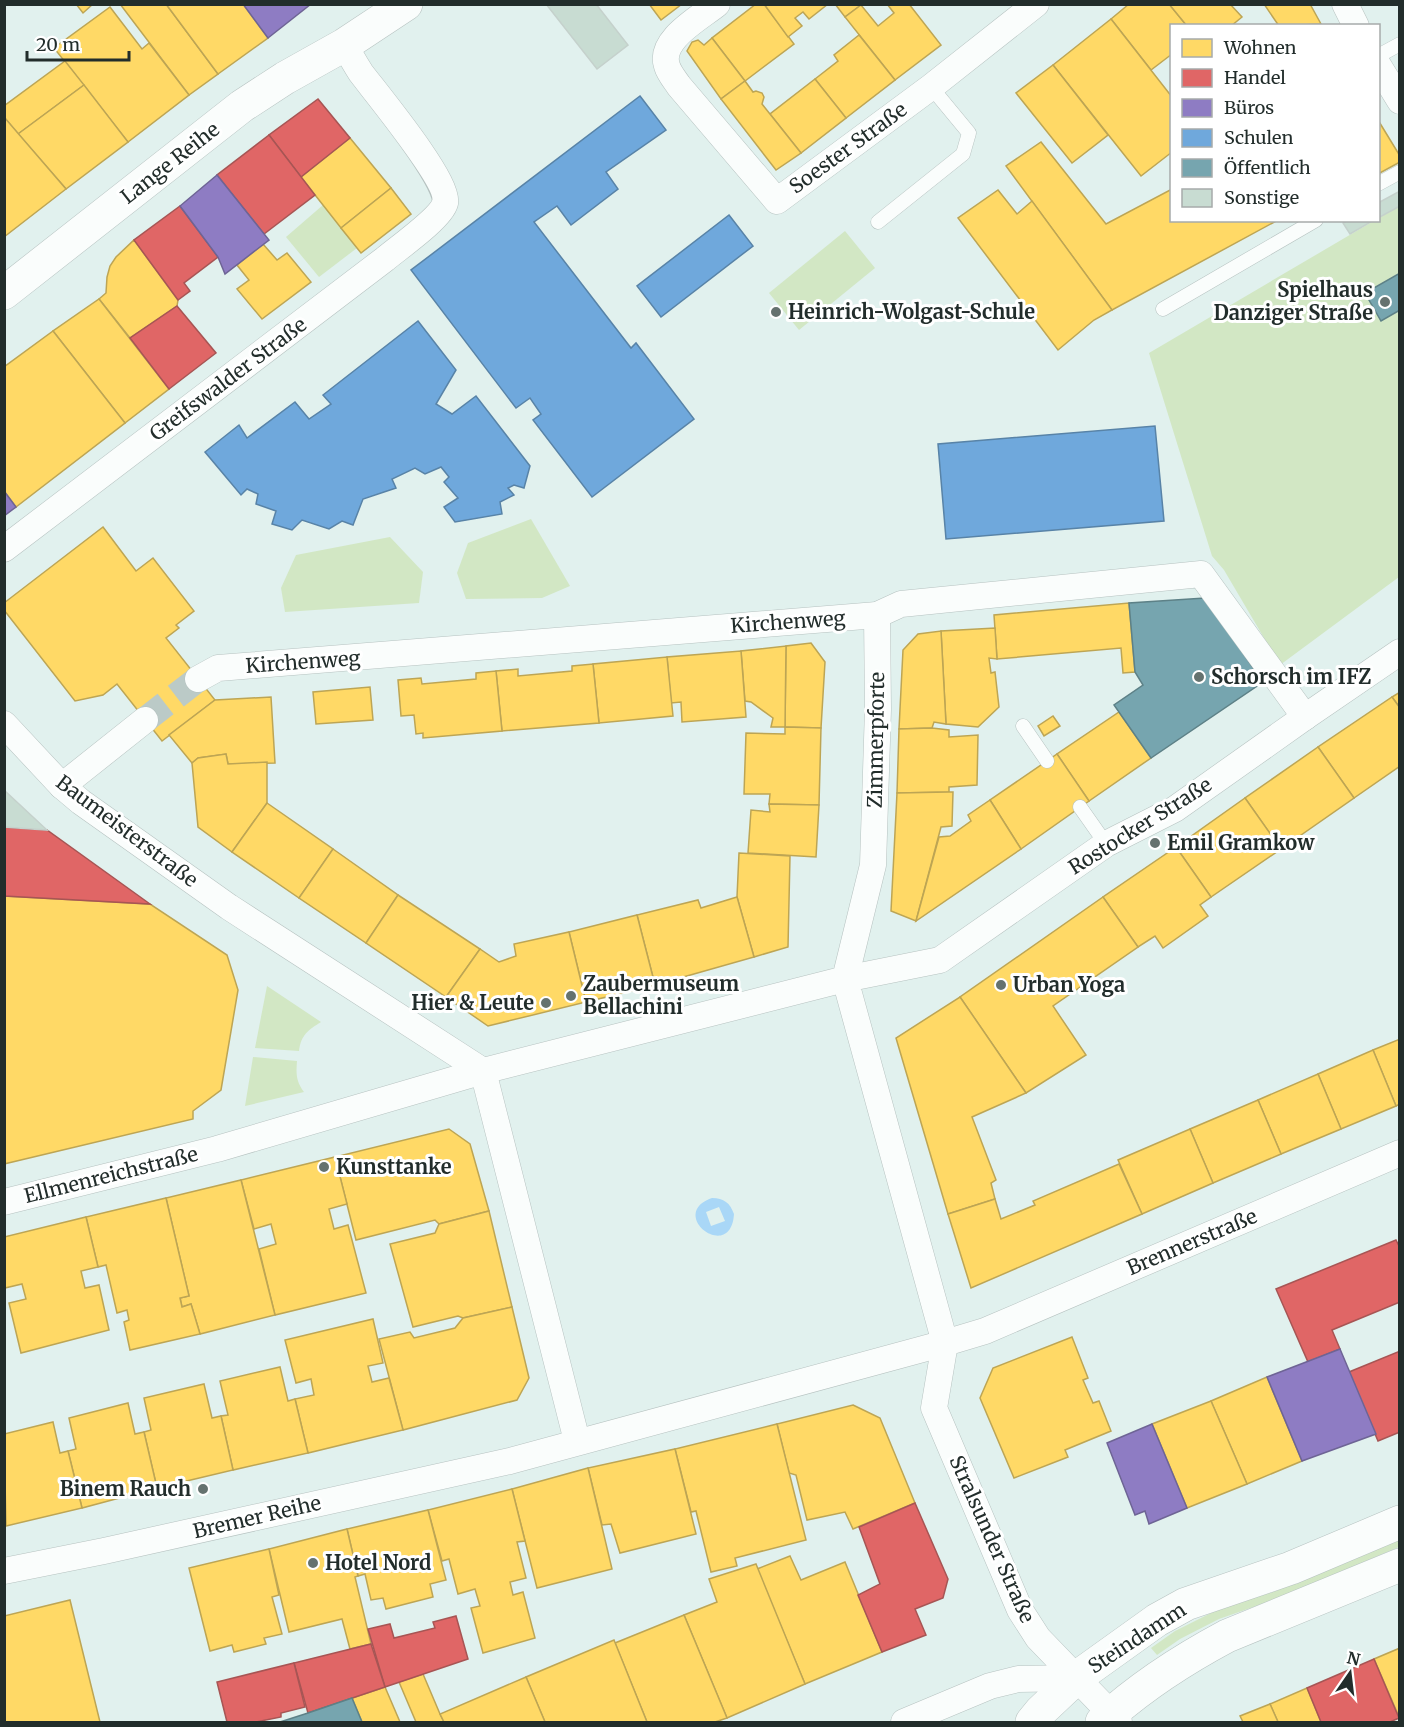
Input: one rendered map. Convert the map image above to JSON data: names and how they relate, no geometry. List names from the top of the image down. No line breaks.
{"streets":{"main road":["Lange Reihe","Steindamm"],"street":["Soester Straße","Greifswalder Straße","Kirchenweg","Zimmerpforte","Rostocker Straße","Baumeisterstraße","Ellmenreichstraße","Brennerstraße","Bremer Reihe","Stralsunder Straße"]},"crossings":[["Lange Reihe","Greifswalder Straße"],["Kirchenweg","Zimmerpforte"],["Kirchenweg","Rostocker Straße"],["Zimmerpforte","Ellmenreichstraße"],["Rostocker Straße","Ellmenreichstraße"],["Baumeisterstraße","Ellmenreichstraße"],["Brennerstraße","Bremer Reihe"],["Brennerstraße","Stralsunder Straße"],["Stralsunder Straße","Steindamm"]],"places":["Spielhaus Danziger Straße","Heinrich-Wolgast-Schule","Schorsch im IFZ","Emil Gramkow","Urban Yoga","Zaubermuseum Bellachini","Hier & Leute","Kunsttanke","Binem Rauch","Hotel Nord"],"legend":["Wohnen","Handel","Büros","Schulen","Öffentlich","Sonstige"],"scale_bar":"20 m","north":"top"}
